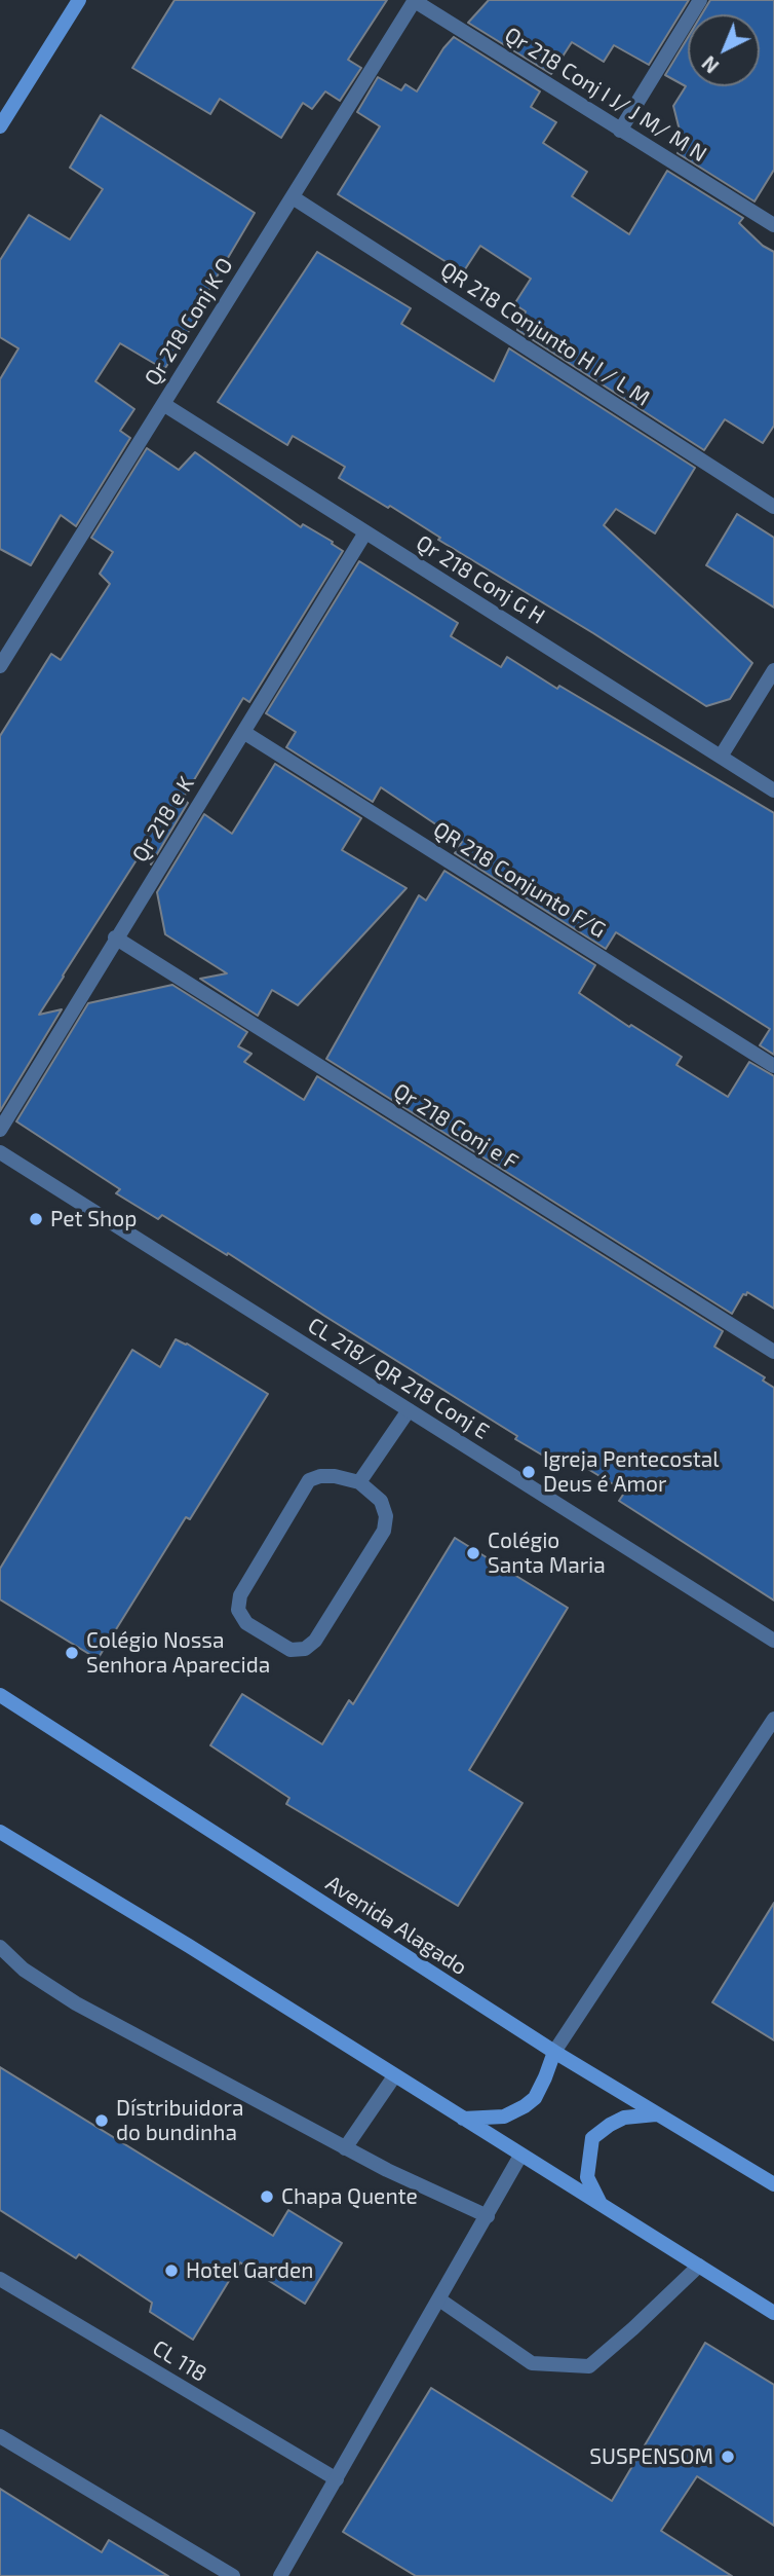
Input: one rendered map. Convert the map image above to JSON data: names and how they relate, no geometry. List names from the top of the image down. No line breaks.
{"streets":{"main road":["Avenida Alagado"],"street":["Qr 218 Conj I J/ J M/ M N","Qr 218 Conj K O","QR 218 Conjunto H I / L M","Qr 218 Conj G H","Qr 218 e K","QR 218 Conjunto F/G","Qr 218 Conj e F","CL 218/ QR 218 Conj E","CL 118"]},"crossings":[["Qr 218 Conj I J/ J M/ M N","Qr 218 Conj K O"],["Qr 218 Conj K O","QR 218 Conjunto H I / L M"],["Qr 218 Conj K O","Qr 218 Conj G H"],["Qr 218 Conj G H","Qr 218 e K"],["Qr 218 e K","QR 218 Conjunto F/G"],["Qr 218 e K","Qr 218 Conj e F"]],"places":["Pet Shop","Igreja Pentecostal Deus é Amor","Colégio Santa Maria","Colégio Nossa Senhora Aparecida","Dístribuidora do bundinha","Chapa Quente","Hotel Garden","SUSPENSOM"],"north":"bottom left"}
